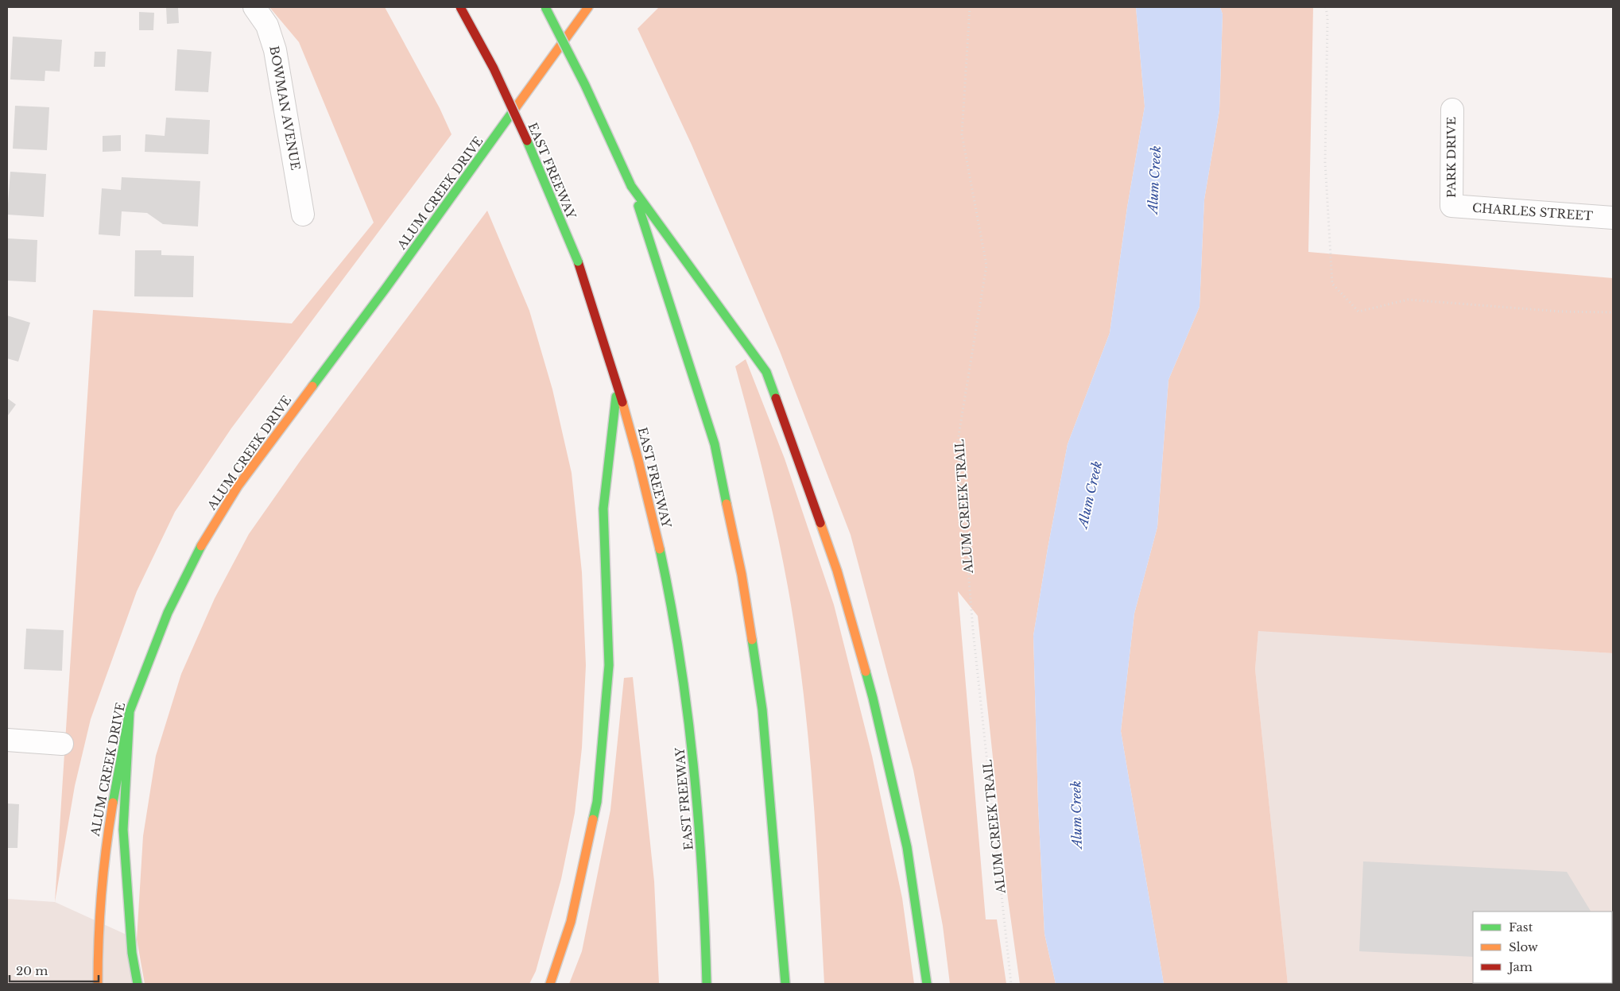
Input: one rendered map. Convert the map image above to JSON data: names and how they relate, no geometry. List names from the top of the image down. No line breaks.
{"streets":{"main road":["EAST FREEWAY","ALUM CREEK DRIVE"],"street":["BOWMAN AVENUE","PARK DRIVE","CHARLES STREET"],"path":["ALUM CREEK TRAIL"]},"crossings":[["PARK DRIVE","CHARLES STREET"]],"water":["Alum Creek"],"legend":["Fast","Slow","Jam"],"scale_bar":"20 m"}
